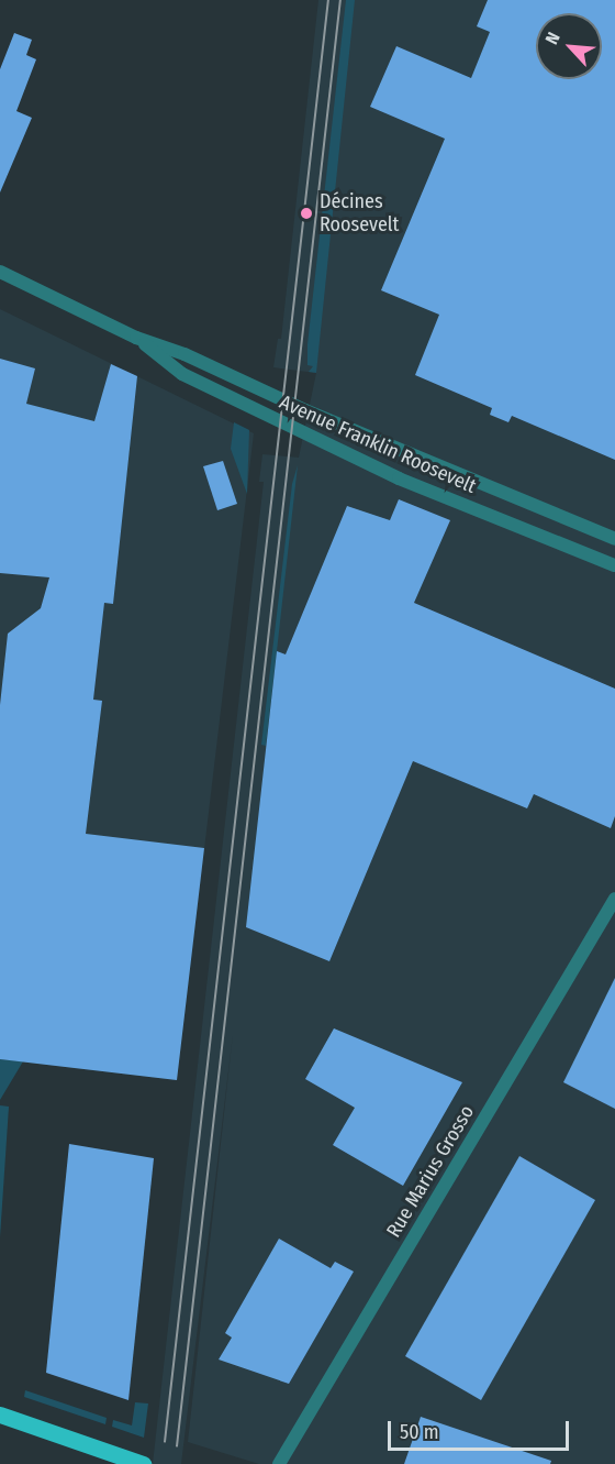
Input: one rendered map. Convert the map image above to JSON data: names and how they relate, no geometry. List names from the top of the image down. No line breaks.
{"streets":{"street":["Avenue Franklin Roosevelt","Rue Marius Grosso"]},"places":["Décines Roosevelt"],"scale_bar":"50 m","north":"top left"}
